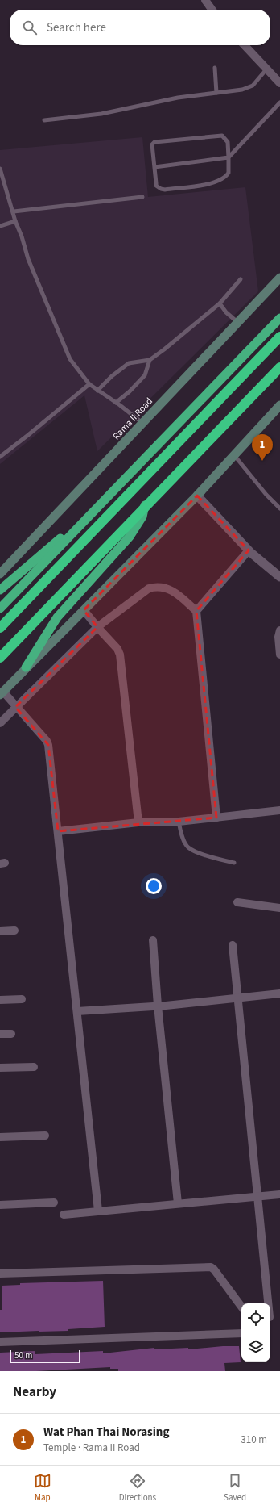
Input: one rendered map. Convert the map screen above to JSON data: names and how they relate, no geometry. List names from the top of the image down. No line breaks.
{"streets":{"main road":["Rama II Road"]},"scale_bar":"50 m","page":{"search":"Search here","pins":"1","scale":"50 m","heading":"Nearby","list":[{"mark":"1","name":"Wat Phan Thai Norasing","note":"Temple · Rama II Road","value":"310 m"}],"nav":["Map","Directions","Saved"]}}
